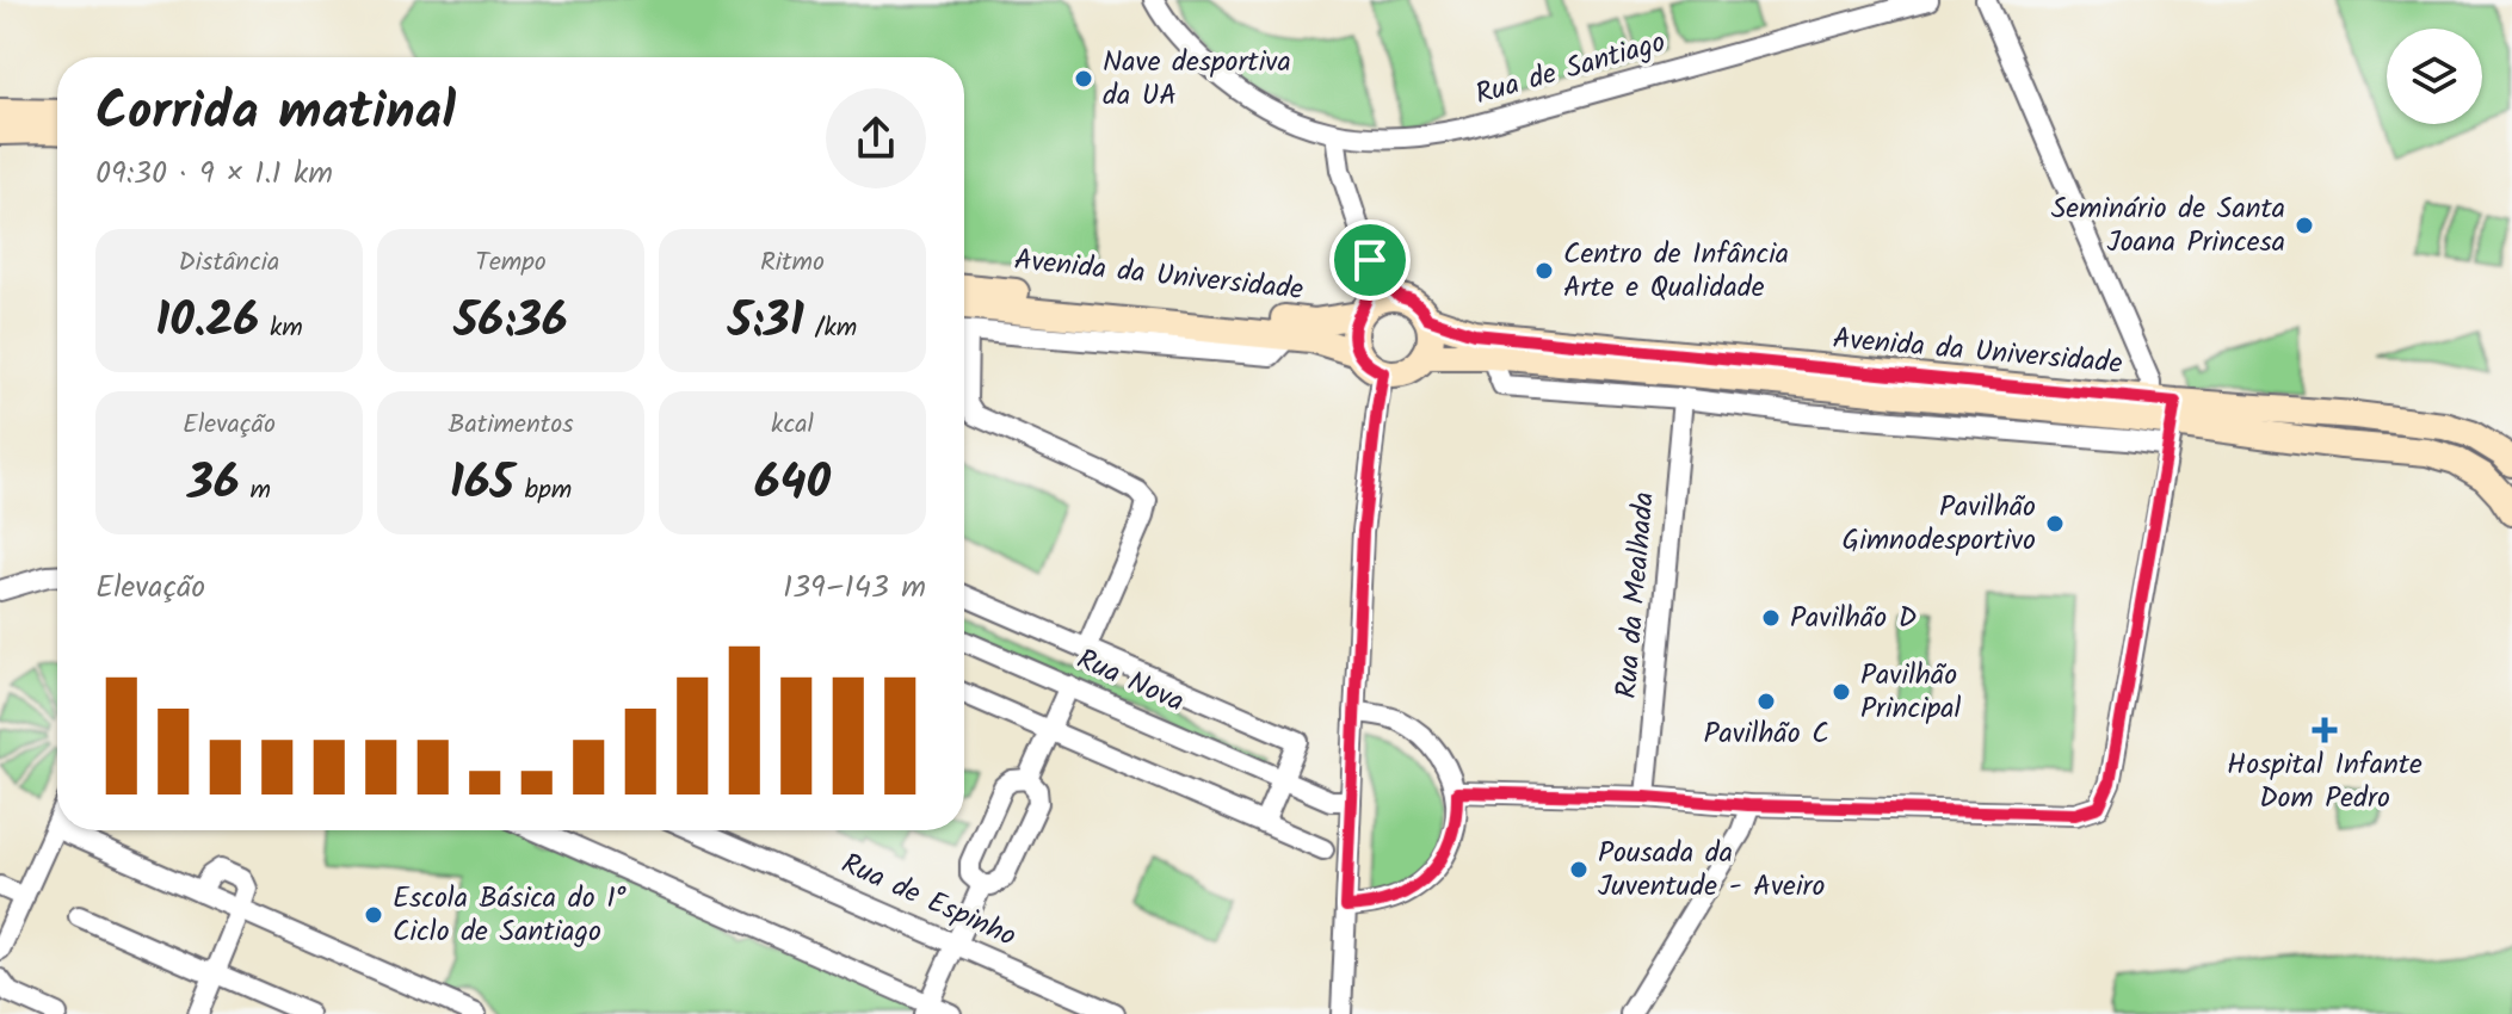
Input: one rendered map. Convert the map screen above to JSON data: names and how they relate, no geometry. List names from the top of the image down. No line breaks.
{"streets":{"main road":["Avenida da Universidade"],"street":["Rua de Santiago","Rua da Mealhada","Rua Nova","Rua de Espinho"]},"crossings":[["Avenida da Universidade","Rua da Mealhada"]],"places":{"other":["Nave desportiva da UA","Seminário de Santa Joana Princesa","Centro de Infância Arte e Qualidade","Pavilhão Gimnodesportivo","Pavilhão D","Pavilhão Principal","Pavilhão C","Pousada da Juventude - Aveiro","Escola Básica do 1° Ciclo de Santiago"],"health":["Hospital Infante Dom Pedro"]},"page":{"heading":["Corrida matinal","09:30 · 9 × 1.1 km"],"stats":[["Distância","10.26 km"],["Tempo","56:36"],["Ritmo","5:31 /km"],["Elevação","36 m"],["Batimentos","165 bpm"],["kcal","640"]],"chart":["Elevação","139–143 m"]}}
